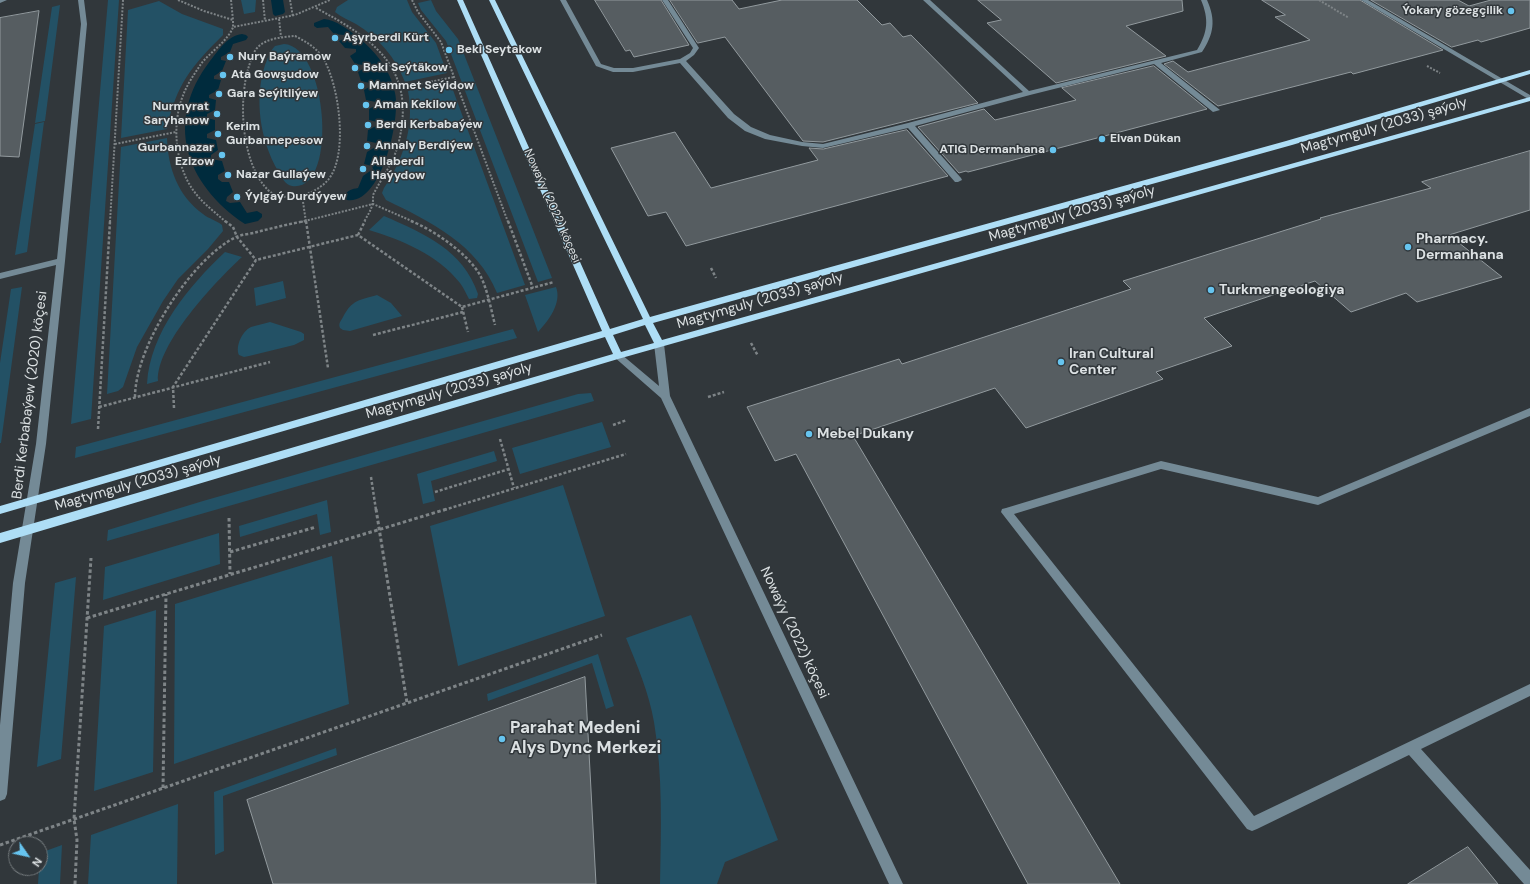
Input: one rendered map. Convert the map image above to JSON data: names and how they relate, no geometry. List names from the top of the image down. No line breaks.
{"streets":{"main road":["Magtymguly (2033) şaýoly","Nowaýy (2022) köçesi"],"street":["Berdi Kerbabaýew (2020) köçesi"]},"crossings":[["Magtymguly (2033) şaýoly","Nowaýy (2022) köçesi"],["Magtymguly (2033) şaýoly","Berdi Kerbabaýew (2020) köçesi"]],"places":["Ýokary gözegçilik","Aşyrberdi Kürt","Beki Seytakow","Nury Baýramow","Beki Seýtäkow","Ata Gowşudow","Mammet Seýidow","Gara Seýitliýew","Aman Kekilow","Nurmyrat Saryhanow","Berdi Kerbabaýew","Kerim Gurbannepesow","Elvan Dükan","Annaly Berdiýew","ATIG Dermanhana","Gurbannazar Ezizow","Allaberdi Haýydow","Nazar Gullaýew","Ýylgaý Durdýyew","Pharmacy. Dermanhana","Turkmengeologiya","Iran Cultural Center","Mebel Dukany","Parahat Medeni Alys Dync Merkezi"],"north":"bottom right"}
